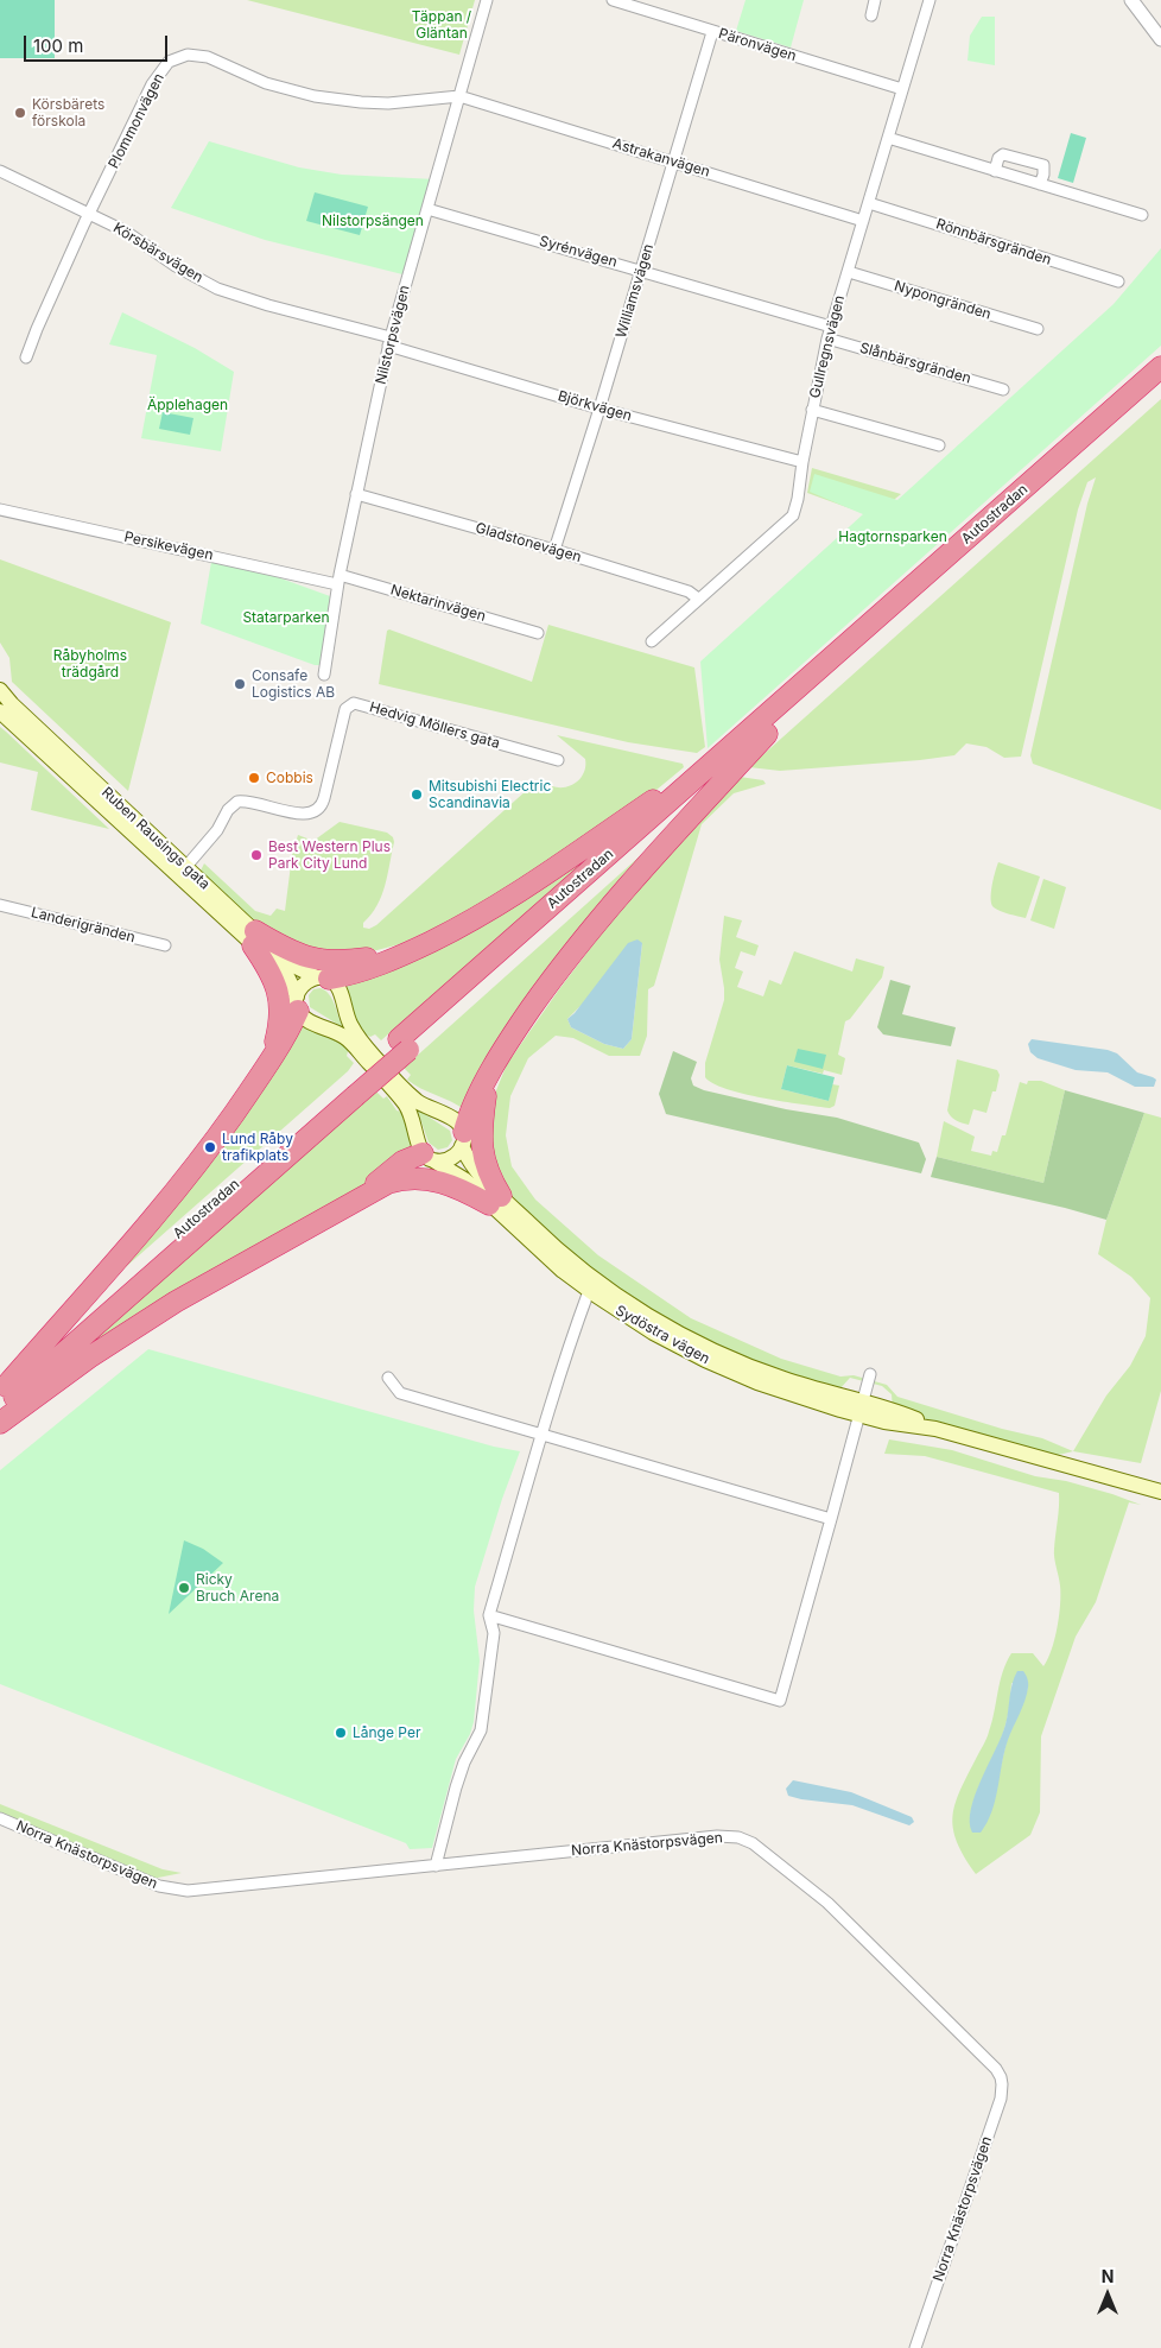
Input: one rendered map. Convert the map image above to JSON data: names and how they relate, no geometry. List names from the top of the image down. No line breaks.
{"streets":{"highway":["Autostradan"],"main road":["Ruben Rausings gata","Sydöstra vägen"],"street":["Päronvägen","Plommonvägen","Astrakanvägen","Rönnbärsgränden","Syrénvägen","Körsbärsvägen","Williamsvägen","Nypongränden","Nilstorpsvägen","Gullregnsvägen","Slånbärsgränden","Björkvägen","Gladstonevägen","Persikevägen","Nektarinvägen","Hedvig Möllers gata","Landerigränden","Norra Knästorpsvägen"]},"crossings":[["Päronvägen","Williamsvägen"],["Päronvägen","Gullregnsvägen"],["Plommonvägen","Astrakanvägen"],["Plommonvägen","Körsbärsvägen"],["Plommonvägen","Nilstorpsvägen"],["Astrakanvägen","Williamsvägen"],["Astrakanvägen","Nilstorpsvägen"],["Astrakanvägen","Gullregnsvägen"],["Rönnbärsgränden","Gullregnsvägen"],["Syrénvägen","Williamsvägen"],["Syrénvägen","Nilstorpsvägen"],["Syrénvägen","Gullregnsvägen"],["Körsbärsvägen","Nilstorpsvägen"],["Körsbärsvägen","Björkvägen"],["Williamsvägen","Björkvägen"],["Williamsvägen","Gladstonevägen"],["Nypongränden","Gullregnsvägen"],["Nilstorpsvägen","Björkvägen"],["Nilstorpsvägen","Gladstonevägen"],["Nilstorpsvägen","Persikevägen"],["Nilstorpsvägen","Nektarinvägen"],["Gullregnsvägen","Slånbärsgränden"],["Gullregnsvägen","Björkvägen"],["Gullregnsvägen","Gladstonevägen"],["Persikevägen","Nektarinvägen"],["Hedvig Möllers gata","Ruben Rausings gata"]],"parks":["Täppan / Gläntan","Nilstorpsängen","Äpplehagen","Hagtornsparken","Statarparken","Råbyholms trädgård"],"places":["Körsbärets förskola","Consafe Logistics AB","Cobbis","Mitsubishi Electric Scandinavia","Best Western Plus Park City Lund","Lund Råby trafikplats","Ricky Bruch Arena","Långe Per"],"scale_bar":"100 m","north":"top"}
